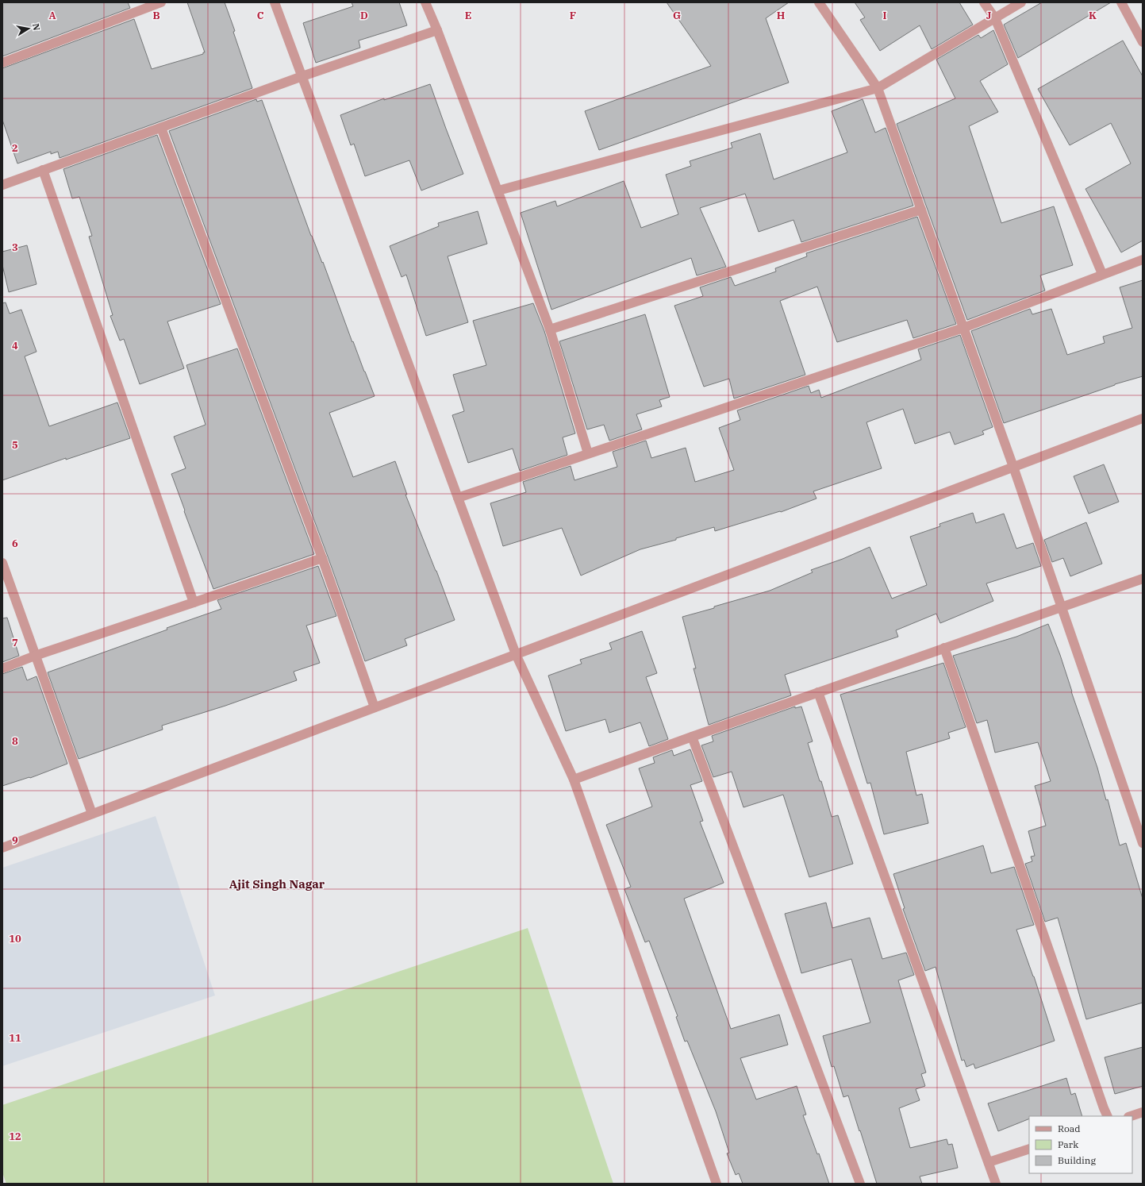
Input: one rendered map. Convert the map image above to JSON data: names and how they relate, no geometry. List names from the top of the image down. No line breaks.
{"districts":["Ajit Singh Nagar"],"legend":["Road","Park","Building"],"north":"right","grid":{"columns":["A","B","C","D","E","F","G","H","I","J","K"],"rows":["2","3","4","5","6","7","8","9","10","11","12"]}}
